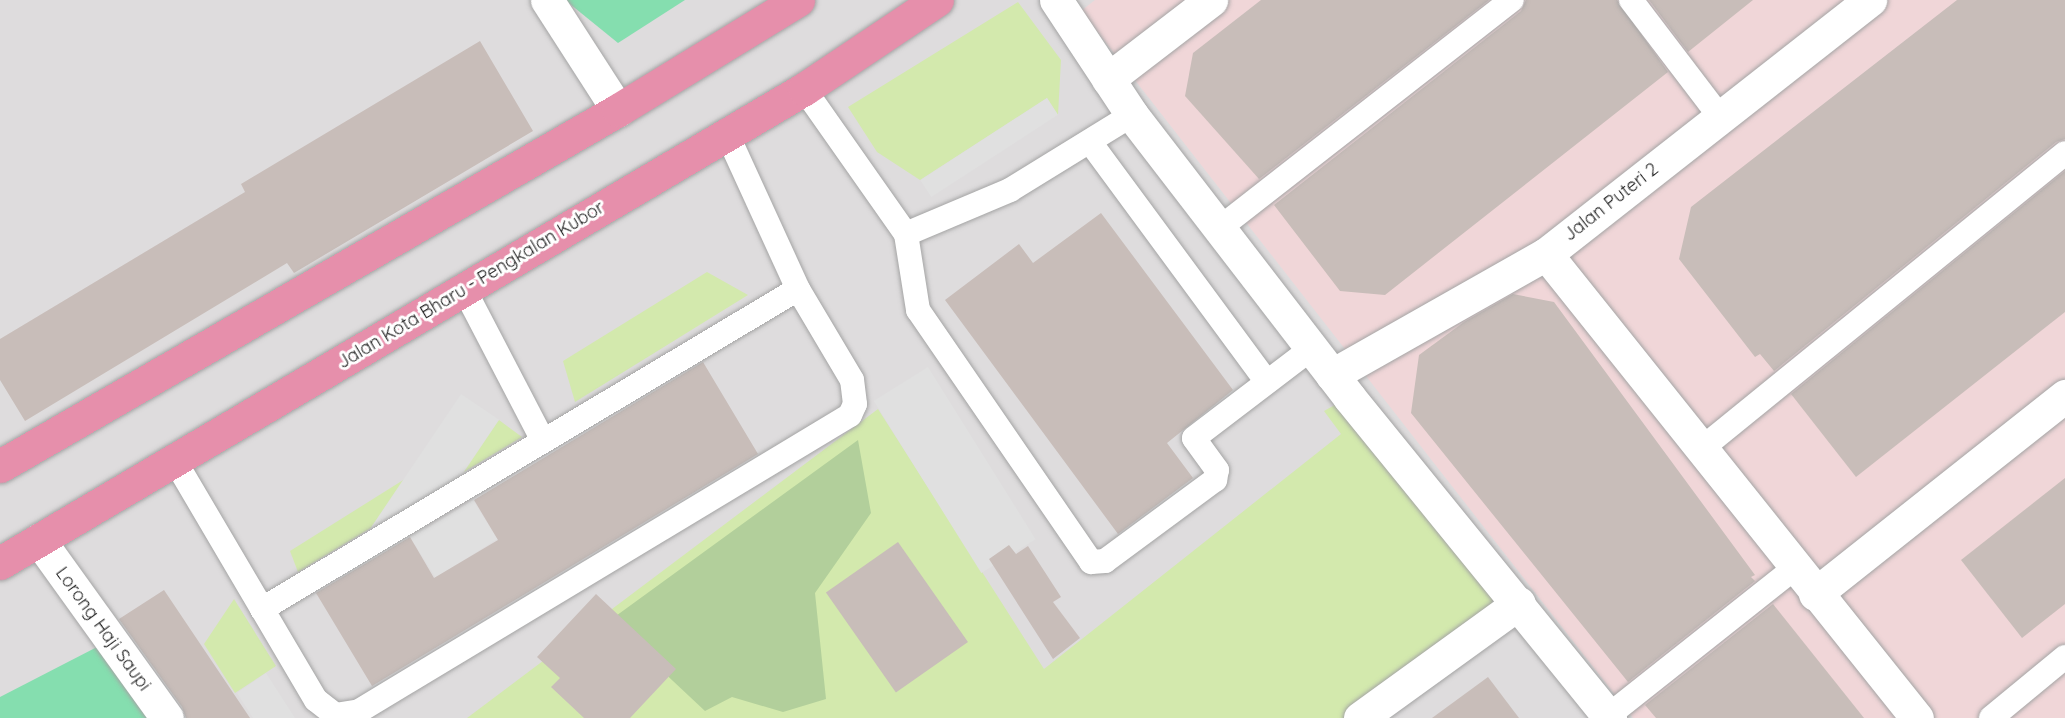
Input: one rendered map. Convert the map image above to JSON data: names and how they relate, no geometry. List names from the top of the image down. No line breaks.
{"streets":{"highway":["Jalan Kota Bharu - Pengkalan Kubor"],"street":["Jalan Puteri 2","Lorong Haji Saupi"]},"crossings":[["Jalan Kota Bharu - Pengkalan Kubor","Lorong Haji Saupi"]]}
